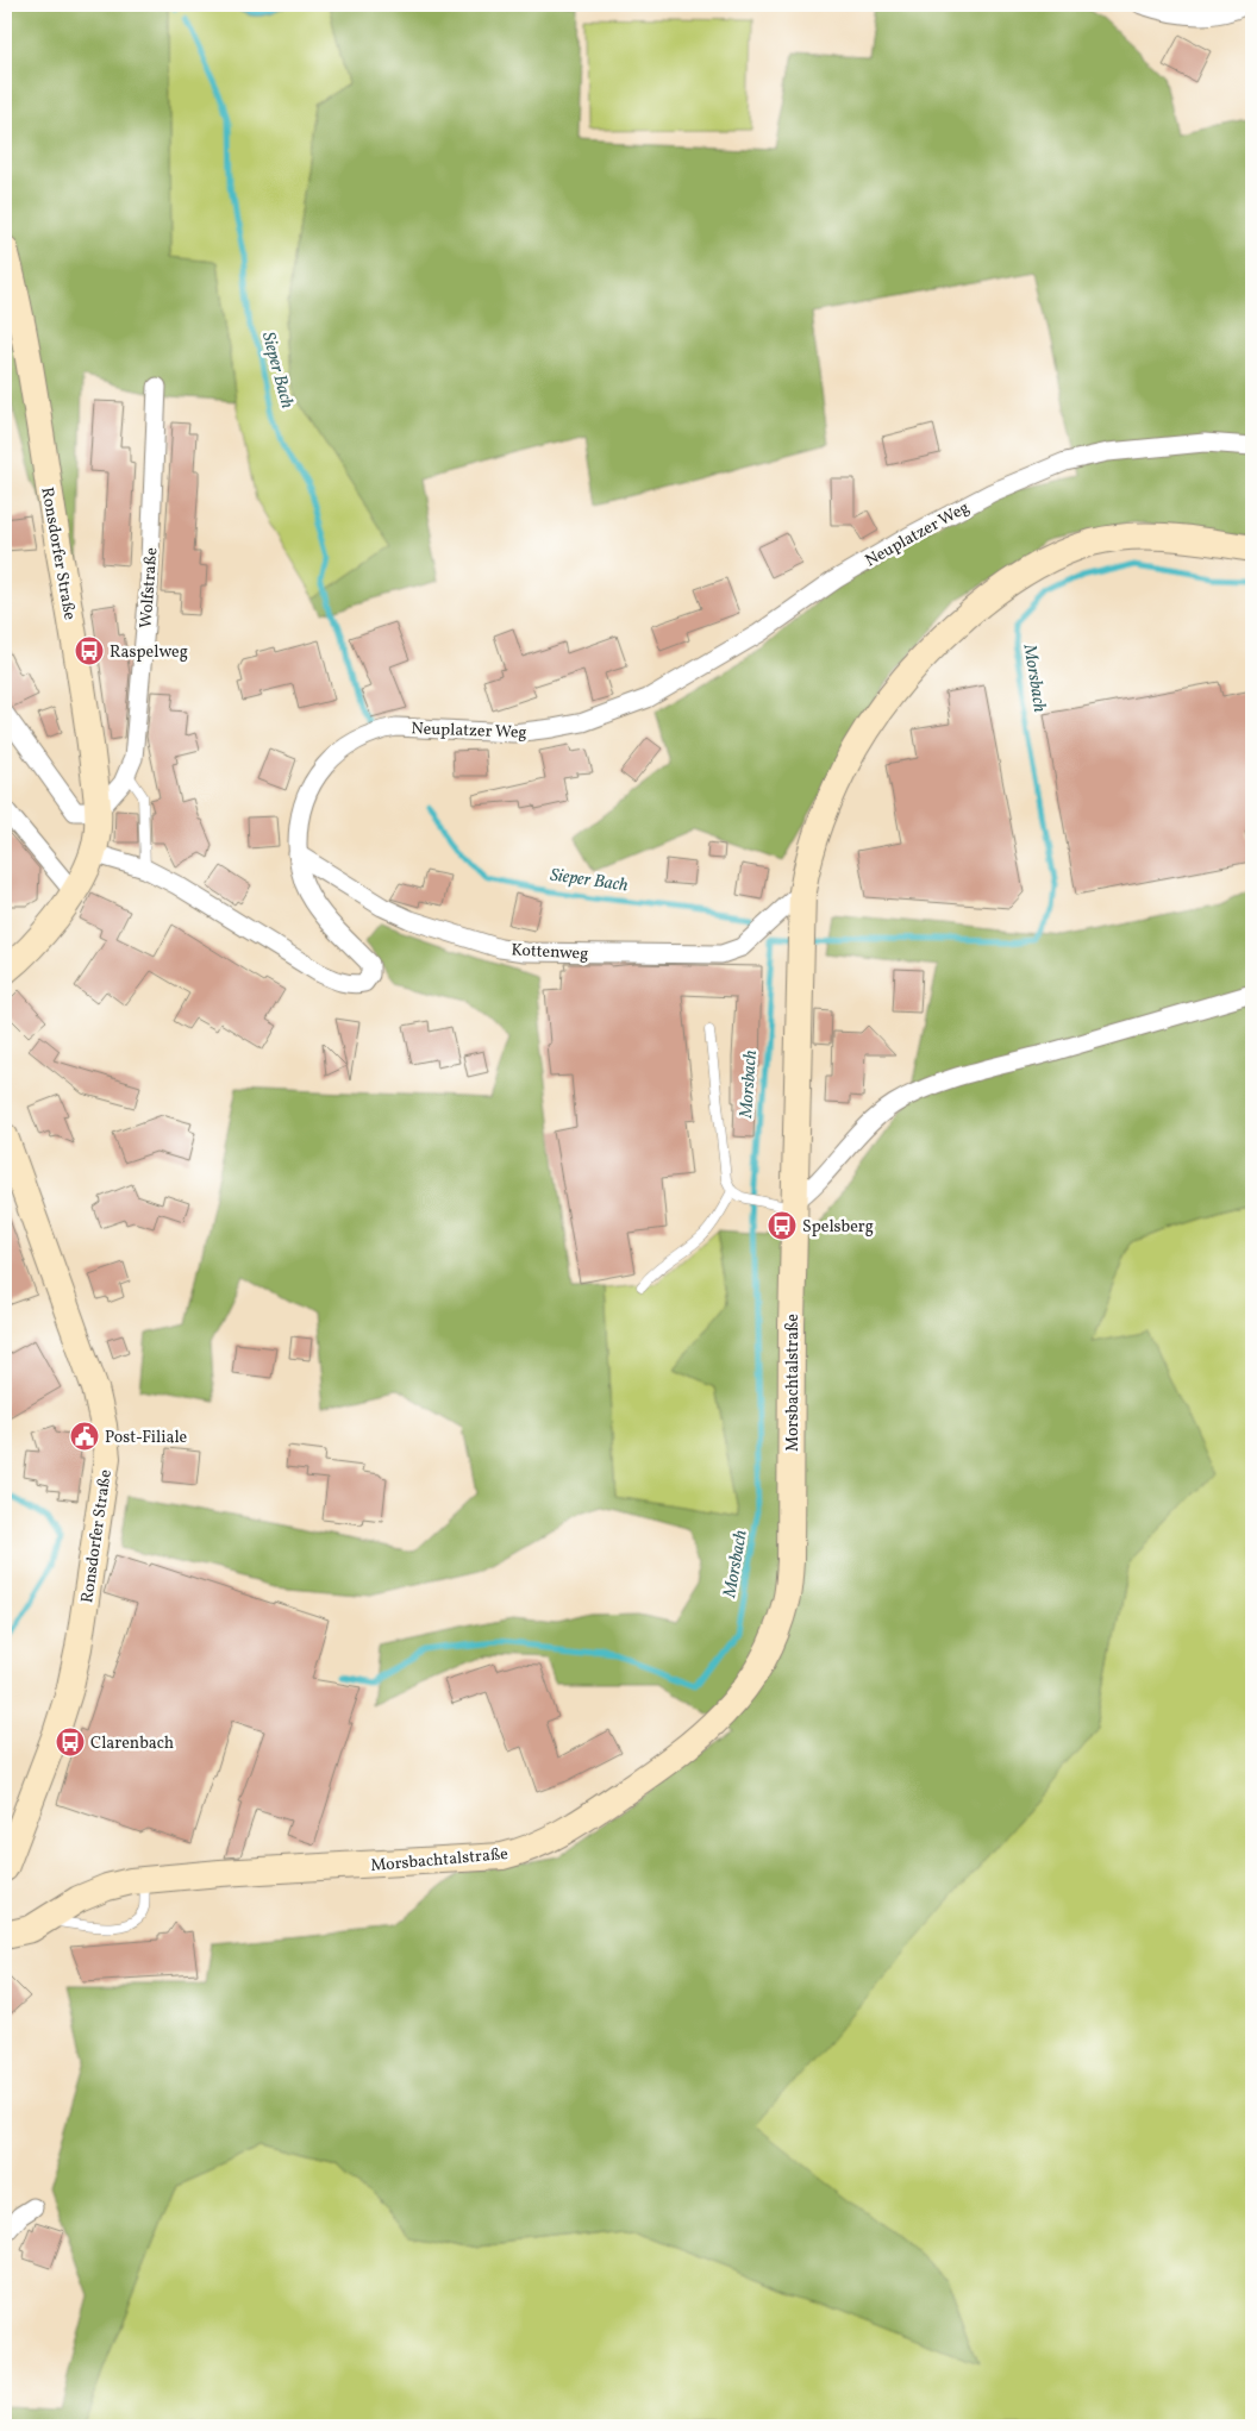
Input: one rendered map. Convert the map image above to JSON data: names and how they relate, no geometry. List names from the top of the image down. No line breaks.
{"streets":{"main road":["Ronsdorfer Straße","Morsbachtalstraße"],"street":["Neuplatzer Weg","Wolfstraße","Kottenweg"]},"crossings":[["Neuplatzer Weg","Ronsdorfer Straße"],["Neuplatzer Weg","Kottenweg"],["Ronsdorfer Straße","Wolfstraße"],["Kottenweg","Morsbachtalstraße"]],"water":["Sieper Bach","Morsbach"],"places":{"bus stop":["Raspelweg","Spelsberg","Clarenbach"],"public building":["Post-Filiale"]}}
